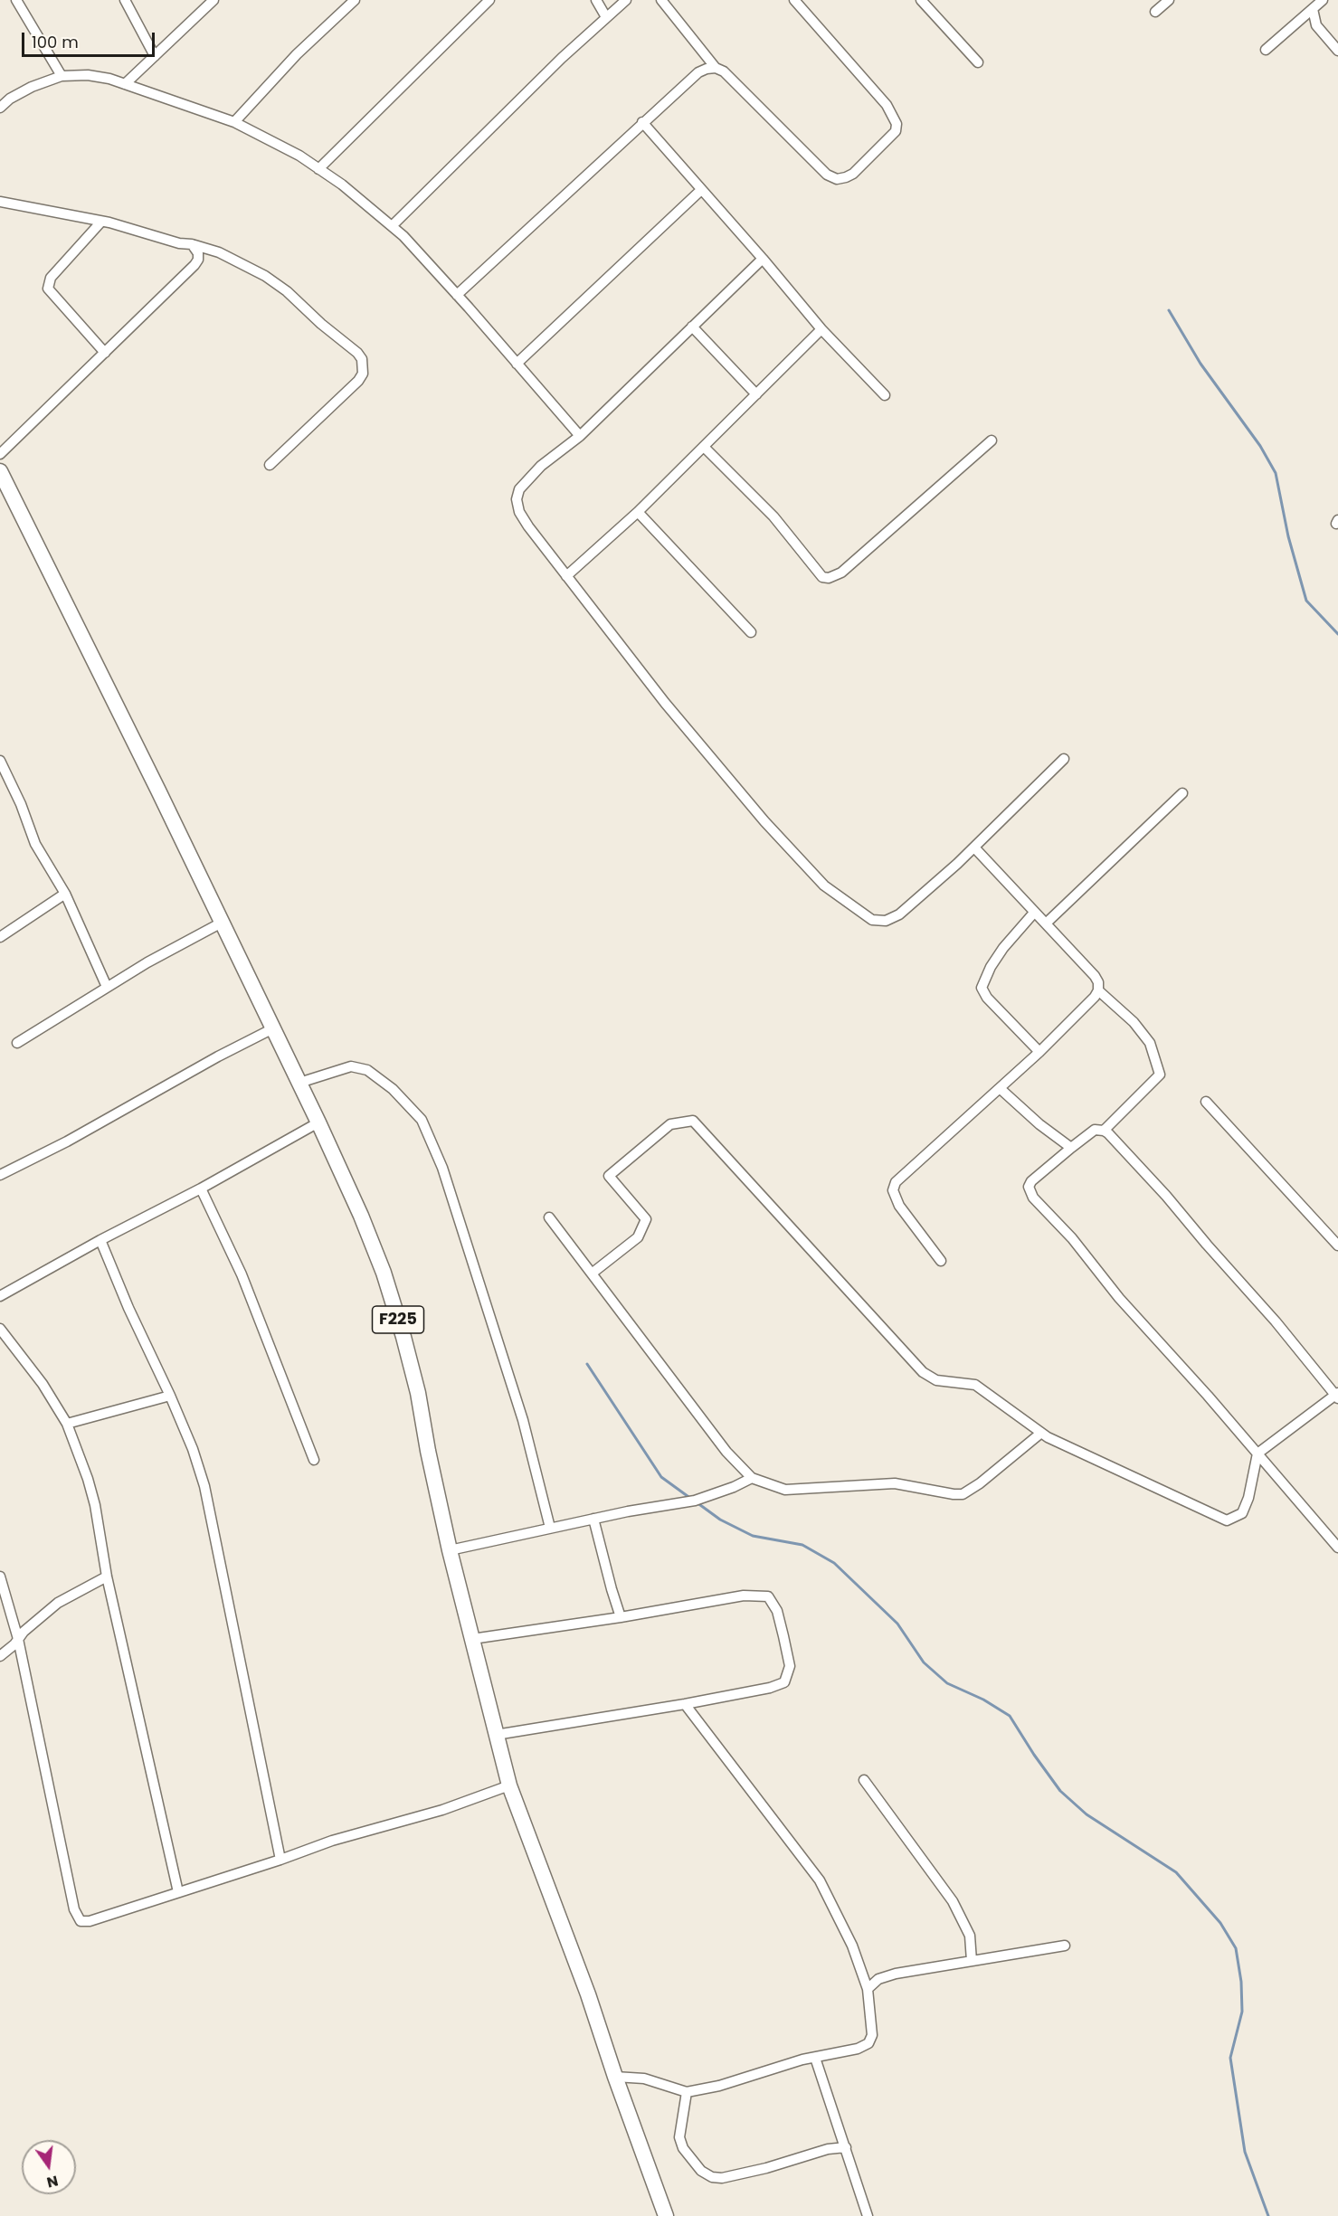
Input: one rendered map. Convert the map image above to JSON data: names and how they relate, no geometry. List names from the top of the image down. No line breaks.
{"streets":{"main road":["F225"]},"scale_bar":"100 m","north":"bottom"}
